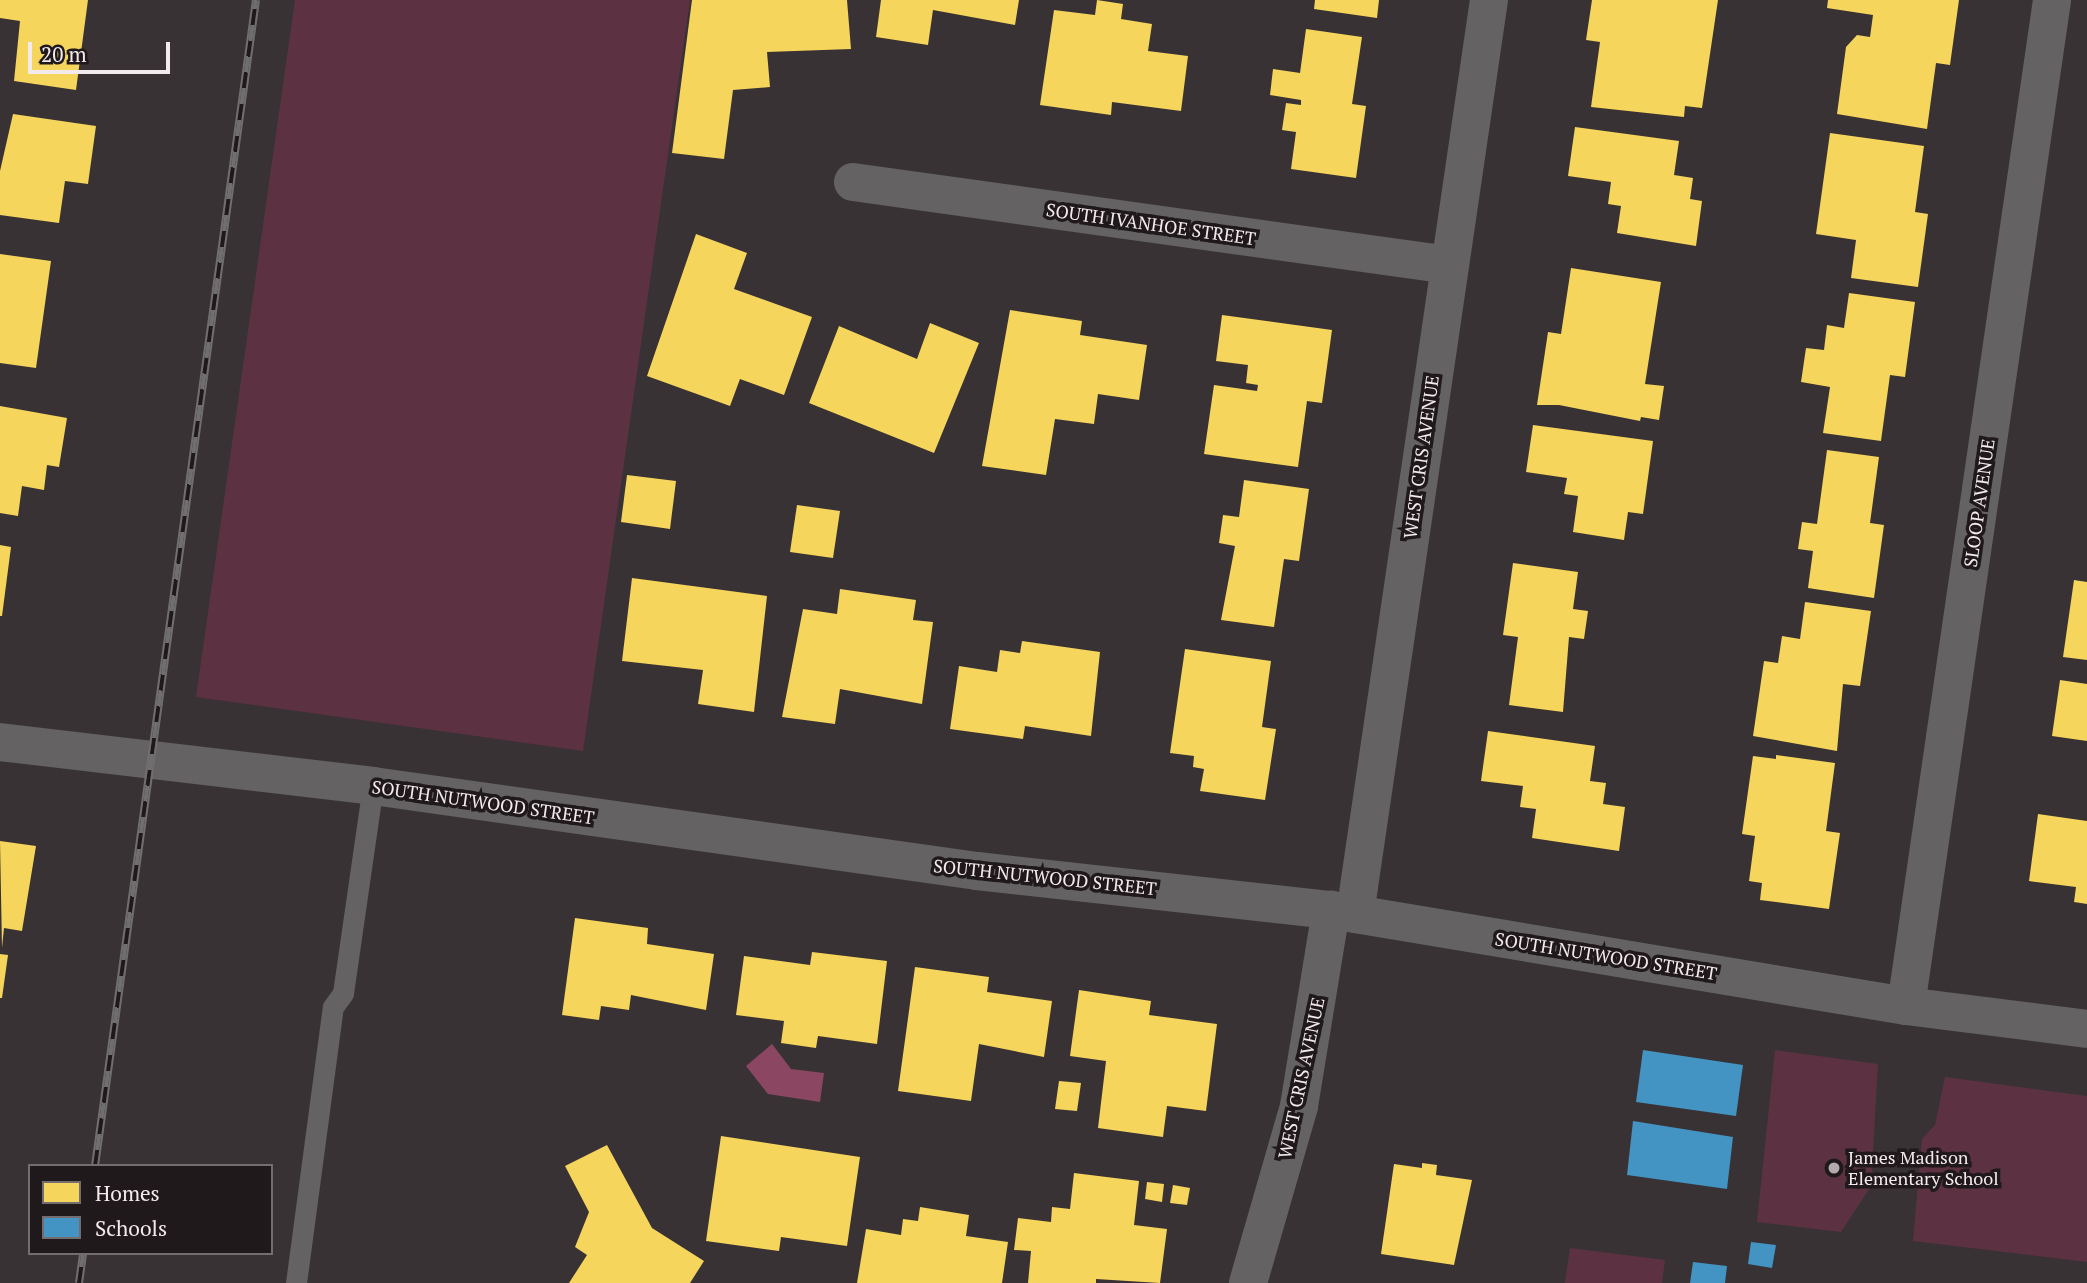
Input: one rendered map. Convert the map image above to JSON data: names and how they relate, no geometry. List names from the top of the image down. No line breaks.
{"streets":{"street":["SOUTH IVANHOE STREET","WEST CRIS AVENUE","SLOOP AVENUE","SOUTH NUTWOOD STREET"]},"crossings":[["SOUTH IVANHOE STREET","WEST CRIS AVENUE"],["WEST CRIS AVENUE","SOUTH NUTWOOD STREET"],["SLOOP AVENUE","SOUTH NUTWOOD STREET"]],"places":["James Madison Elementary School"],"legend":["Homes","Schools"],"scale_bar":"20 m"}
